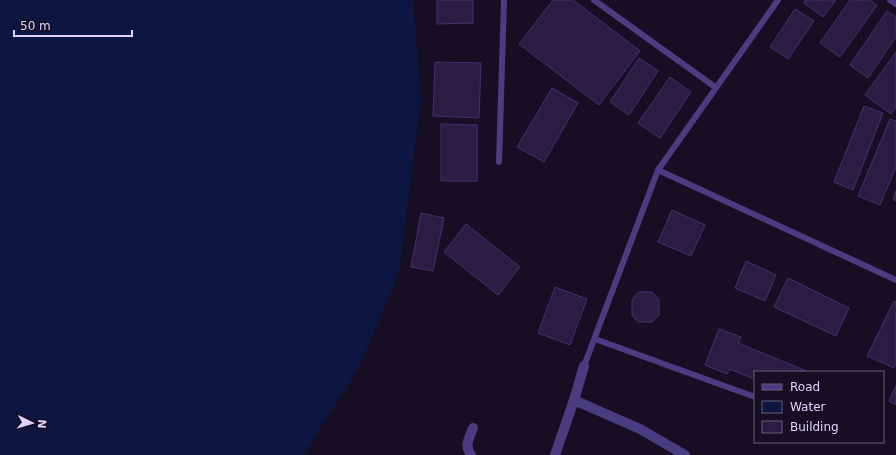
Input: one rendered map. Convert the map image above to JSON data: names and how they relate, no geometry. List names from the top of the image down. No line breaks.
{"legend":["Road","Water","Building"],"scale_bar":"50 m","north":"right"}
